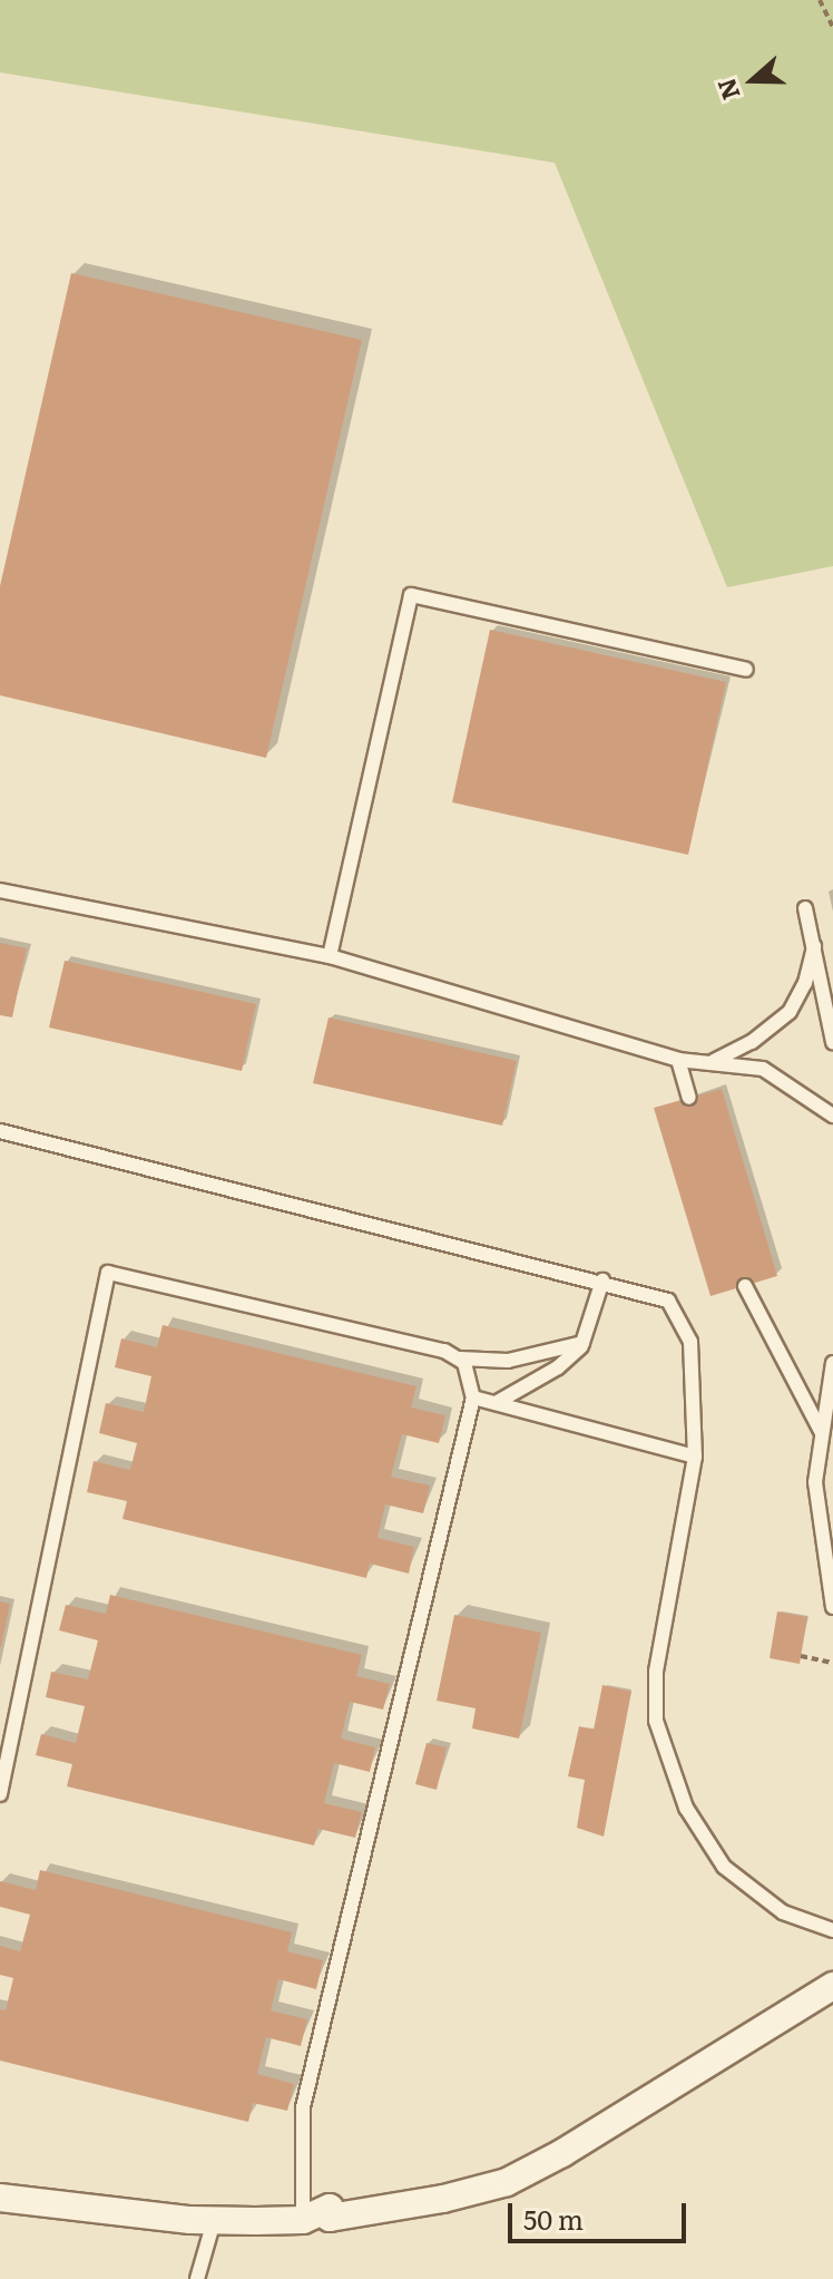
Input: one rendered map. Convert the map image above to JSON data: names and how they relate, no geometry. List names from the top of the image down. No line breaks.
{"scale_bar":"50 m","north":"left"}
